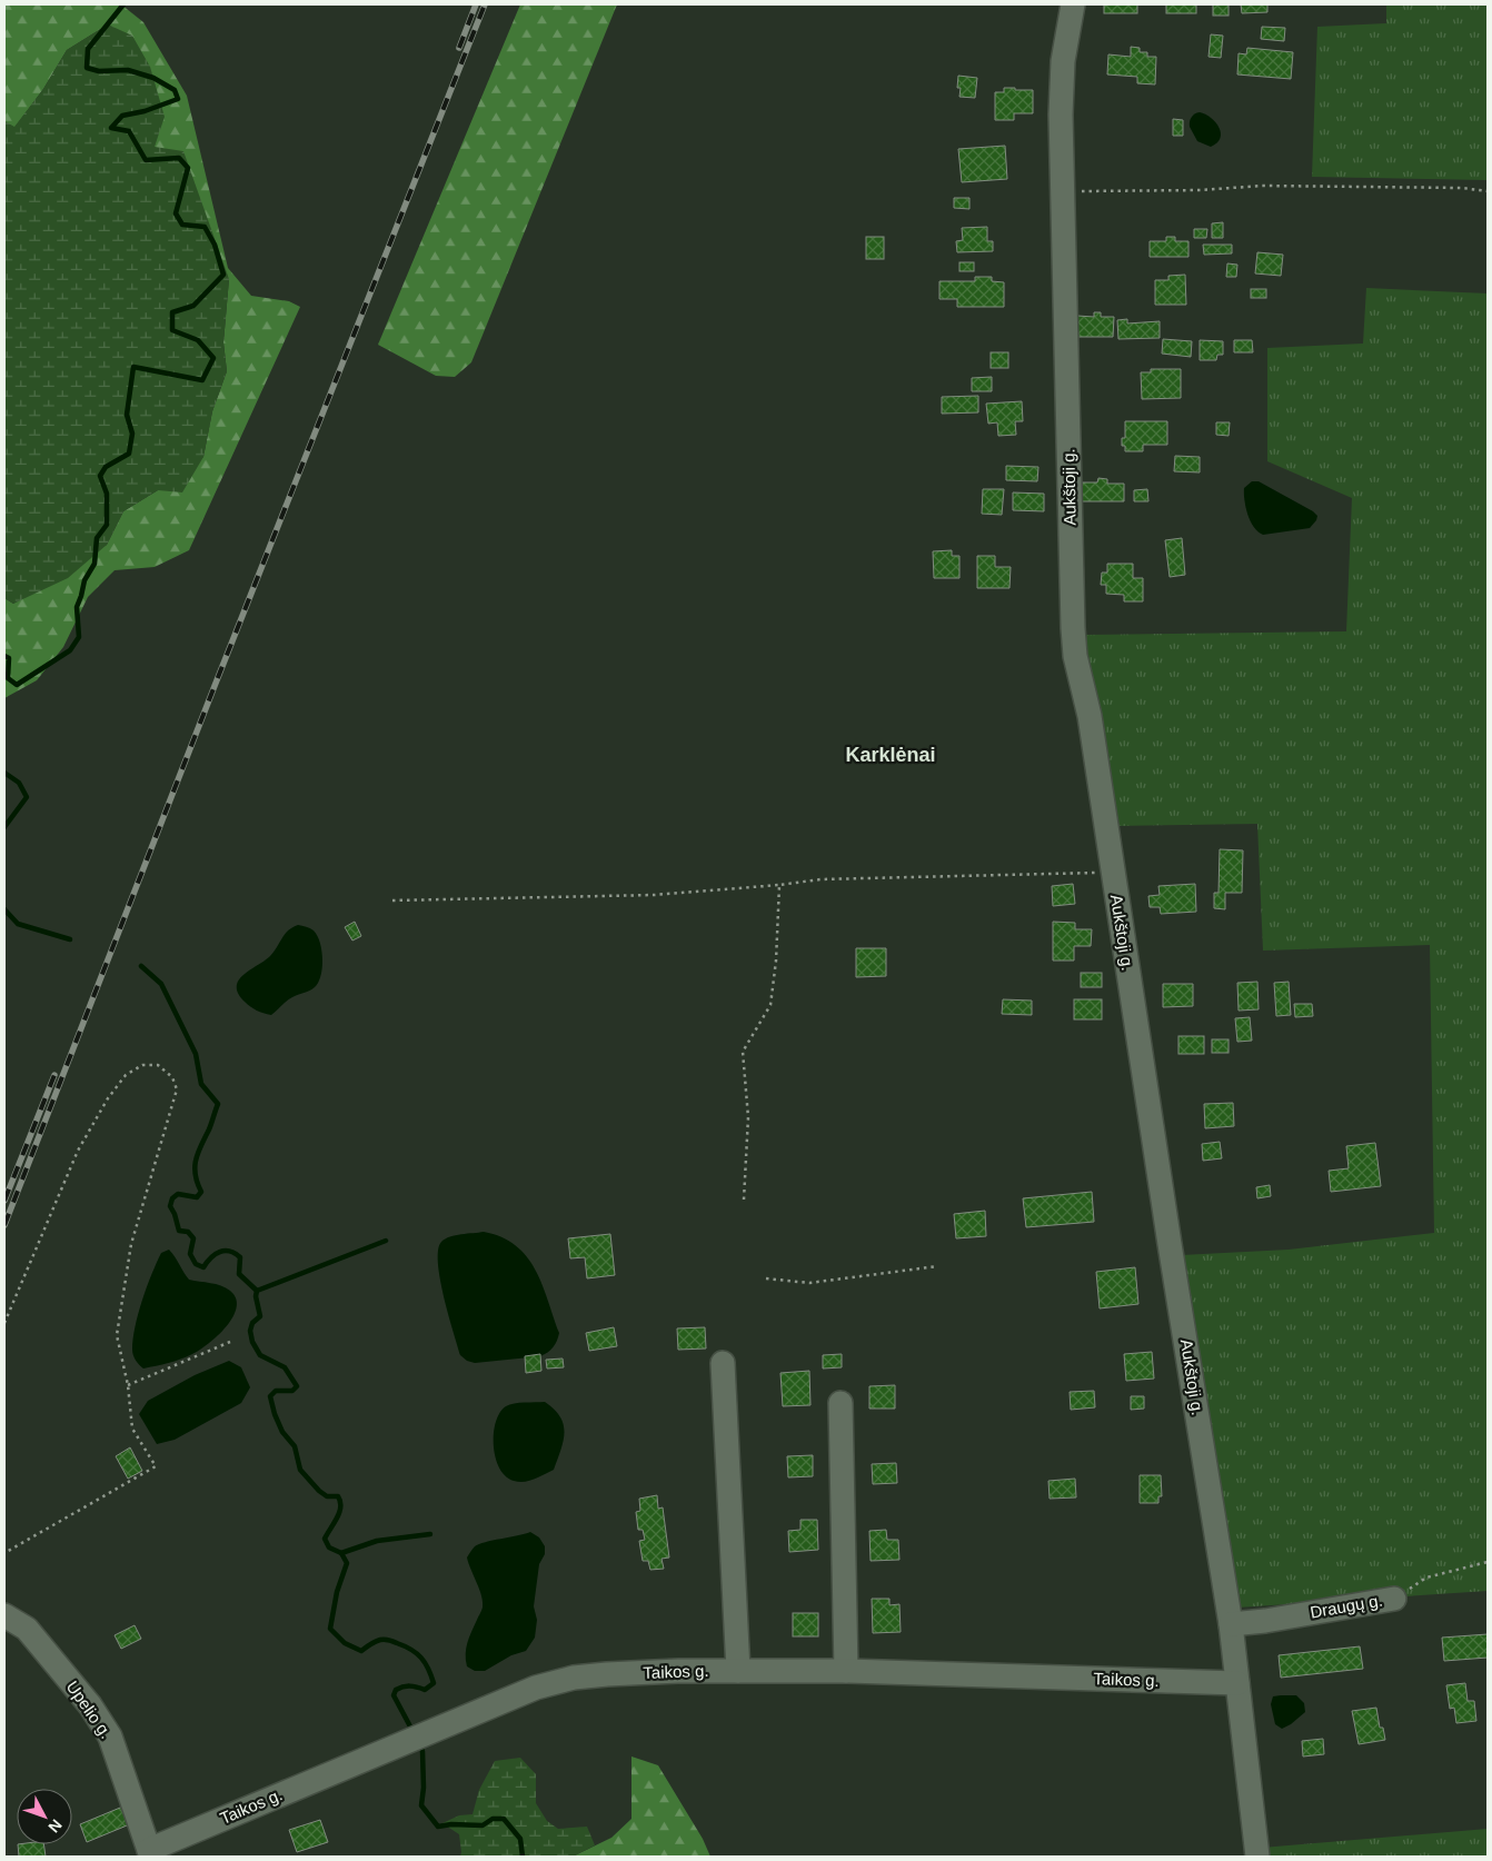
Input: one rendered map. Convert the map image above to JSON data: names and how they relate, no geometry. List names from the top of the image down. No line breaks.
{"streets":{"street":["Aukštoji g.","Draugų g.","Taikos g.","Upelio g."]},"crossings":[["Aukštoji g.","Draugų g."],["Aukštoji g.","Taikos g."],["Taikos g.","Upelio g."]],"districts":["Karklėnai"],"north":"bottom right"}
